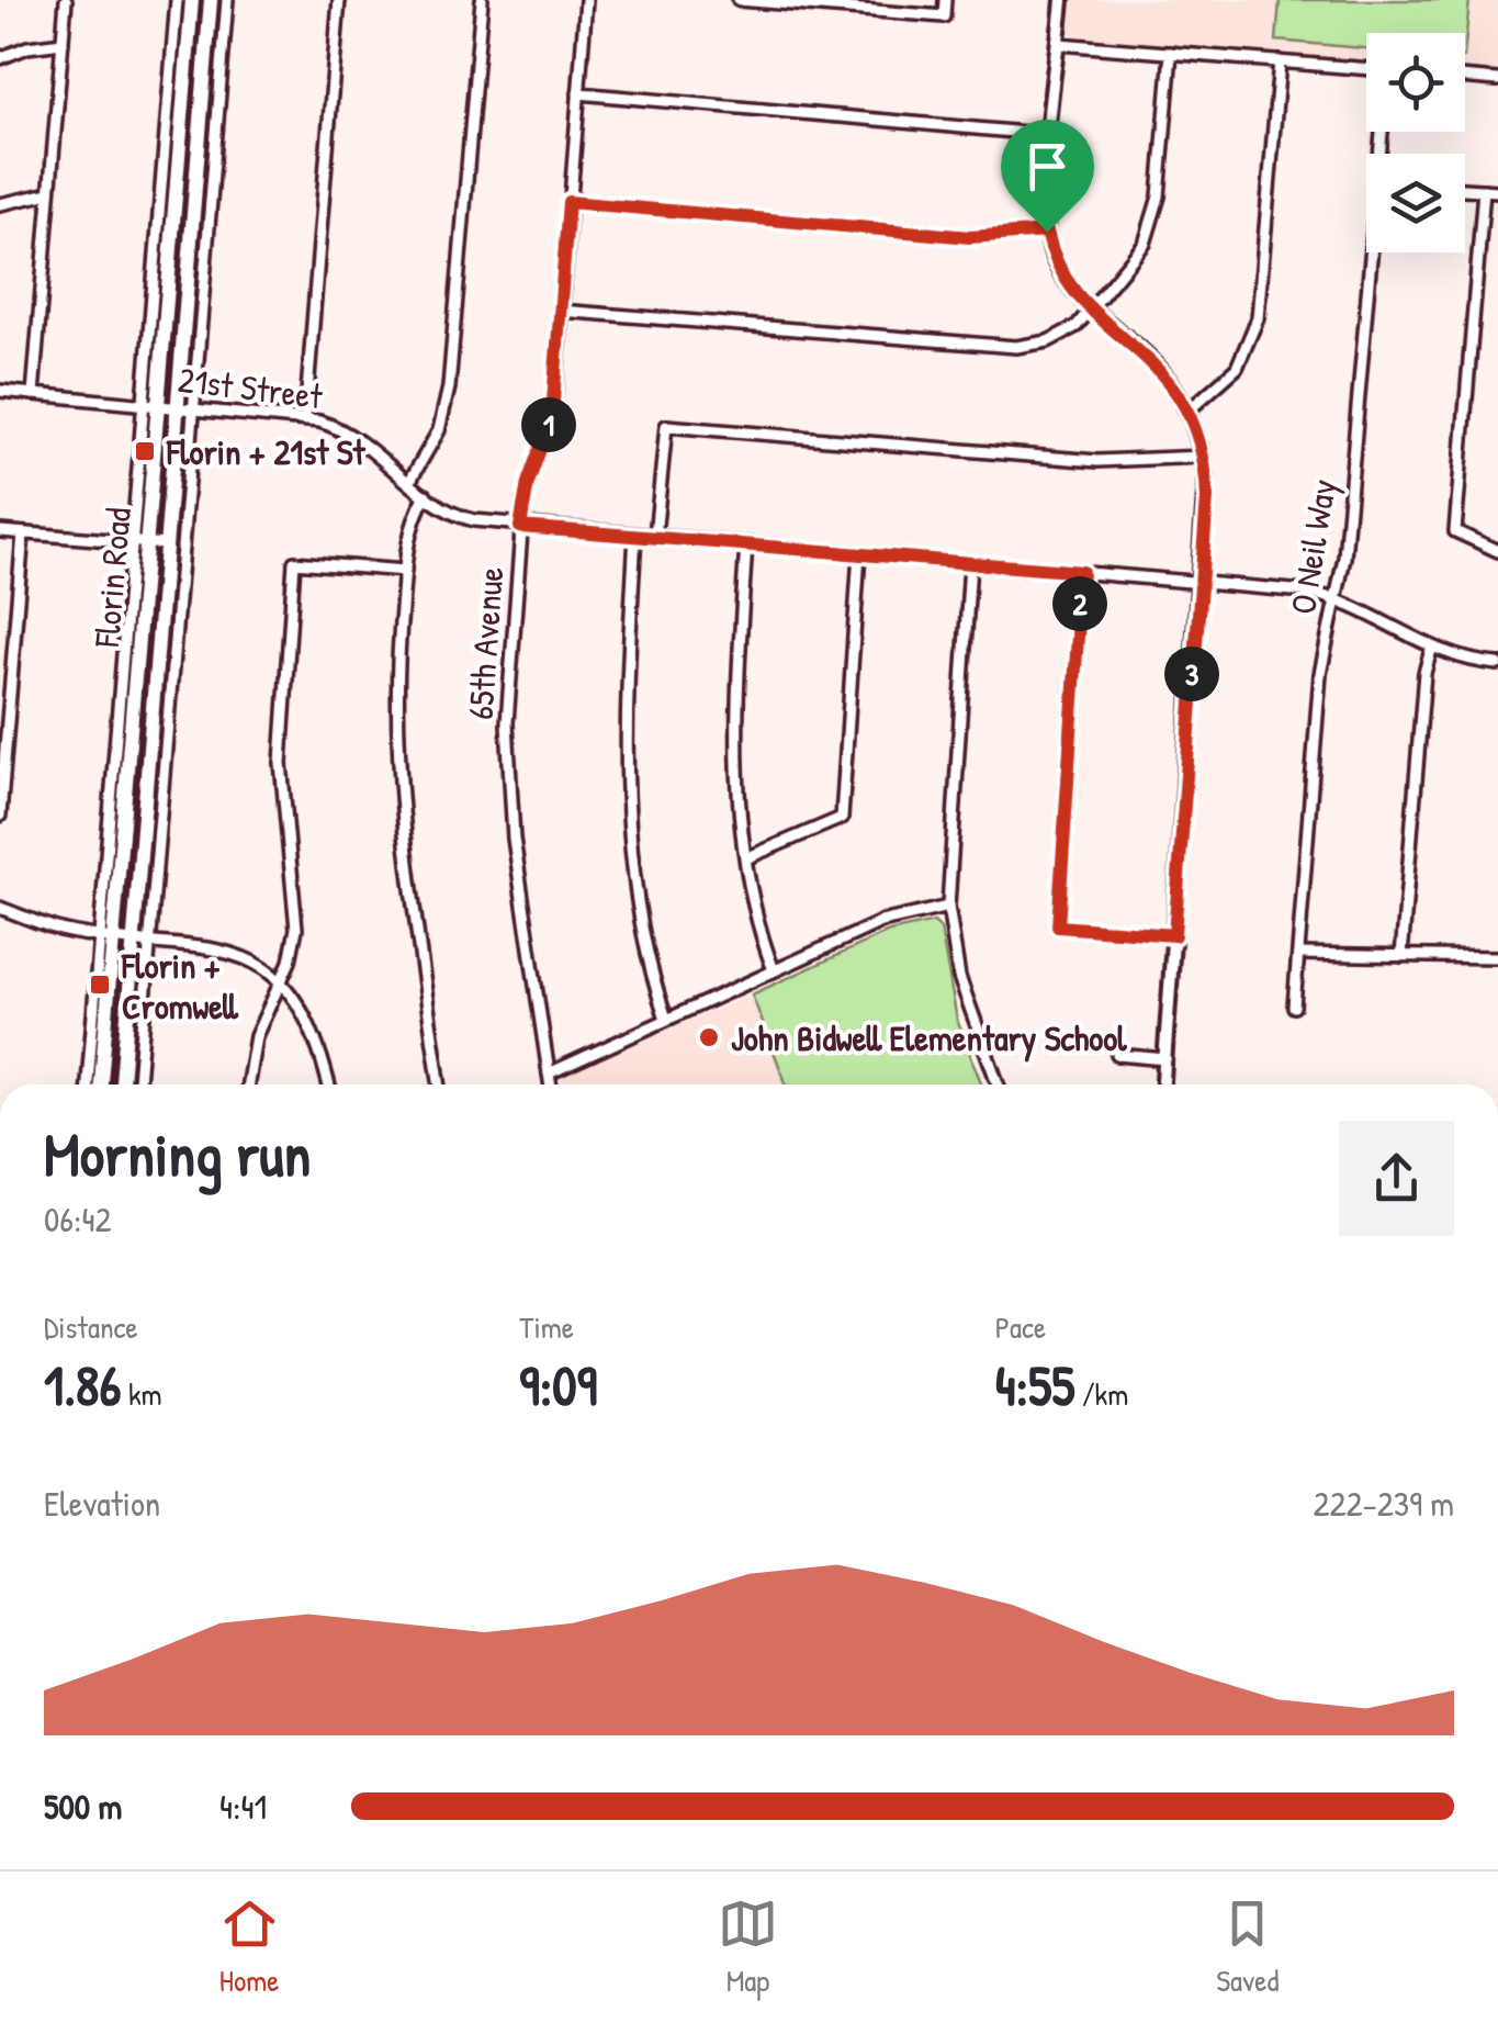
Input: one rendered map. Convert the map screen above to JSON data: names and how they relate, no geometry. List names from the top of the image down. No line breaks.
{"streets":{"main road":["Florin Road"],"street":["21st Street","O Neil Way","65th Avenue"]},"crossings":[["21st Street","O Neil Way"],["21st Street","Florin Road"],["21st Street","65th Avenue"]],"places":{"transit":["Florin + 21st St","Florin + Cromwell"],"other":["John Bidwell Elementary School"]},"page":{"pins":["1","2","3"],"heading":["Morning run","06:42"],"stats":[["Distance","1.86 km"],["Time","9:09"],["Pace","4:55 /km"]],"chart":["Elevation","222–239 m"],"list":[{"name":"500 m","note":"4:41"}],"tabs":["Home","Map","Saved"]}}
